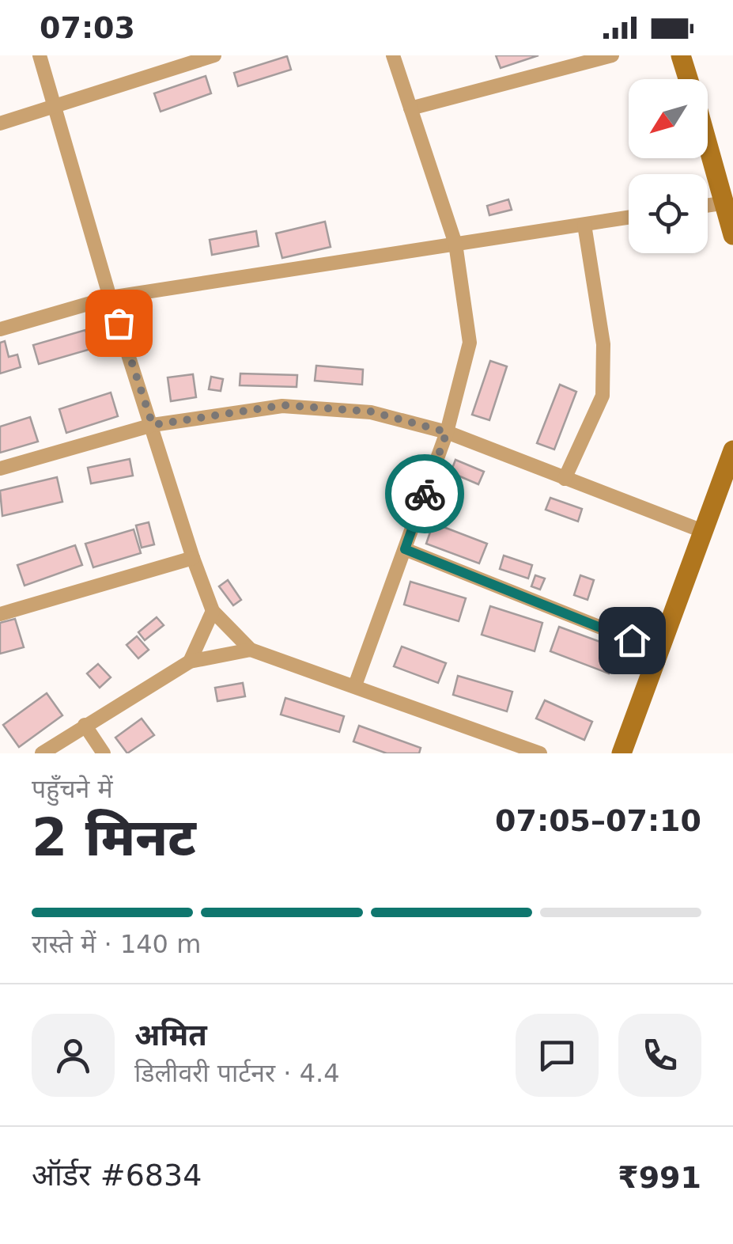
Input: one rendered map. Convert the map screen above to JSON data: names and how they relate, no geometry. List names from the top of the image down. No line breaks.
{"north":"bottom left","page":{"status":"07:03","heading":["2 मिनट","पहुँचने में","07:05–07:10"],"panel":["अमित","डिलीवरी पार्टनर · 4.4","ऑर्डर #6834","₹991"],"bar":"रास्ते में · 140 m"}}
